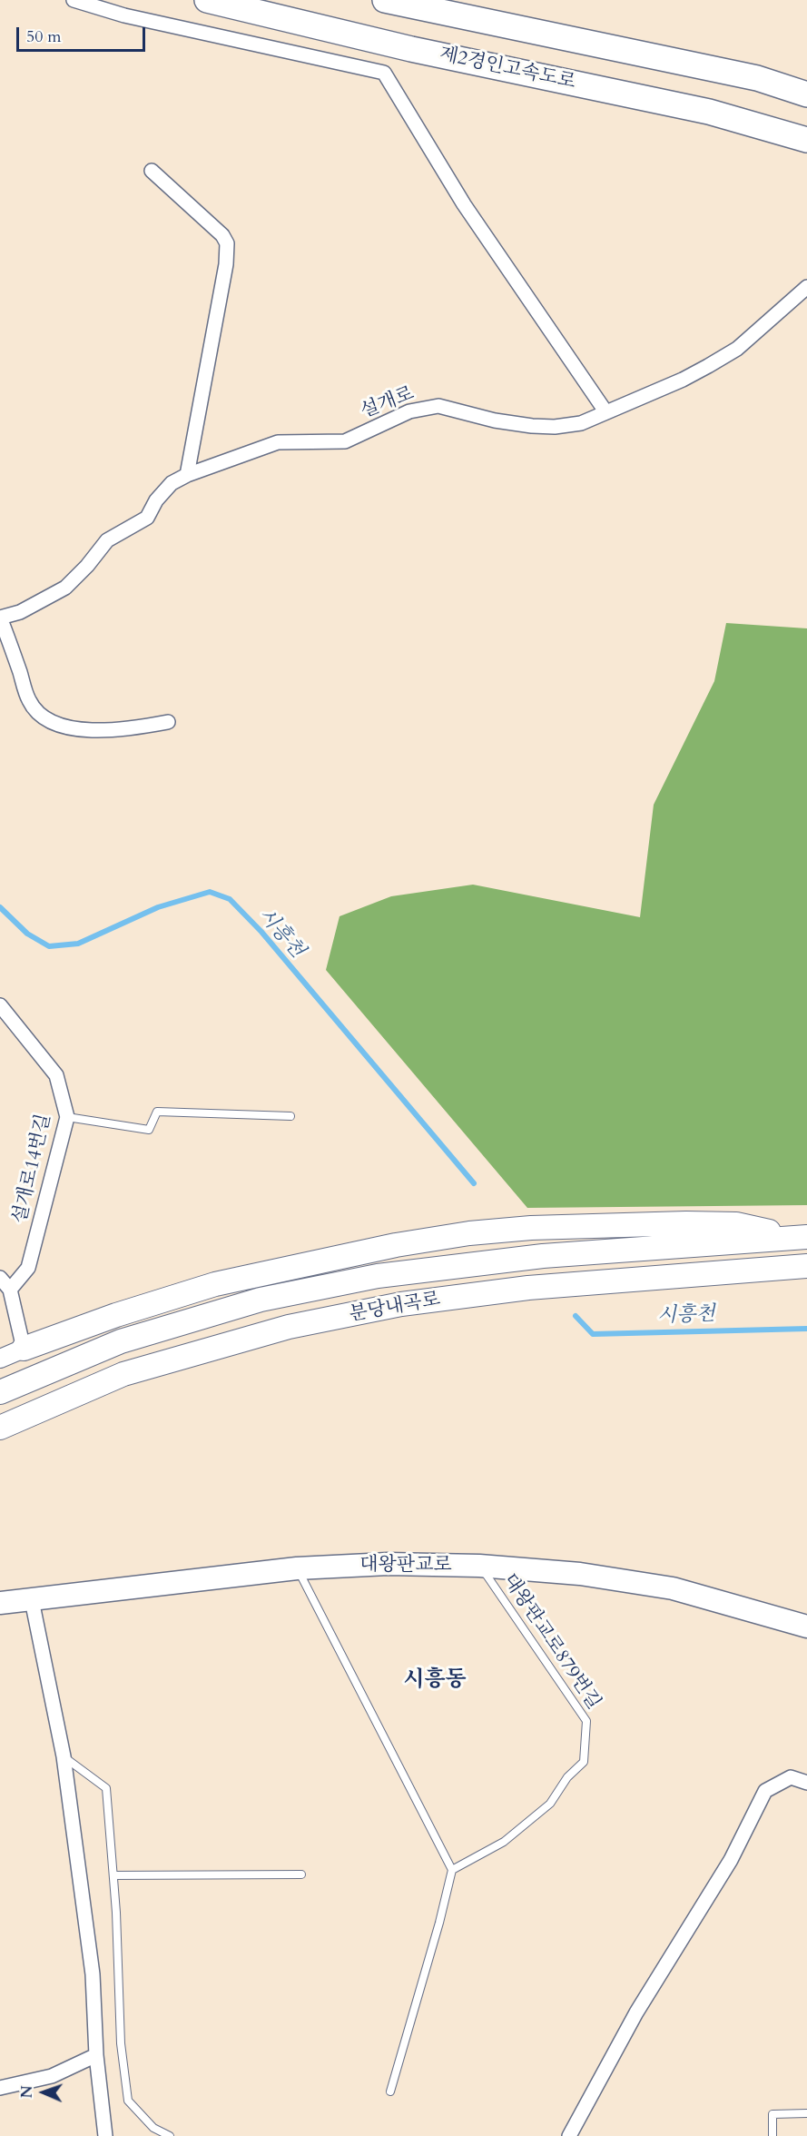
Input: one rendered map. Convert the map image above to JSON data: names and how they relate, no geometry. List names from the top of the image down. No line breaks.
{"streets":{"highway":["제2경인고속도로","분당내곡로"],"main road":["대왕판교로"],"street":["설개로","설개로14번길"],"lane":["대왕판교로879번길"]},"crossings":[["대왕판교로","대왕판교로879번길"]],"districts":["시흥동"],"water":["시흥천"],"scale_bar":"50 m","north":"left"}
